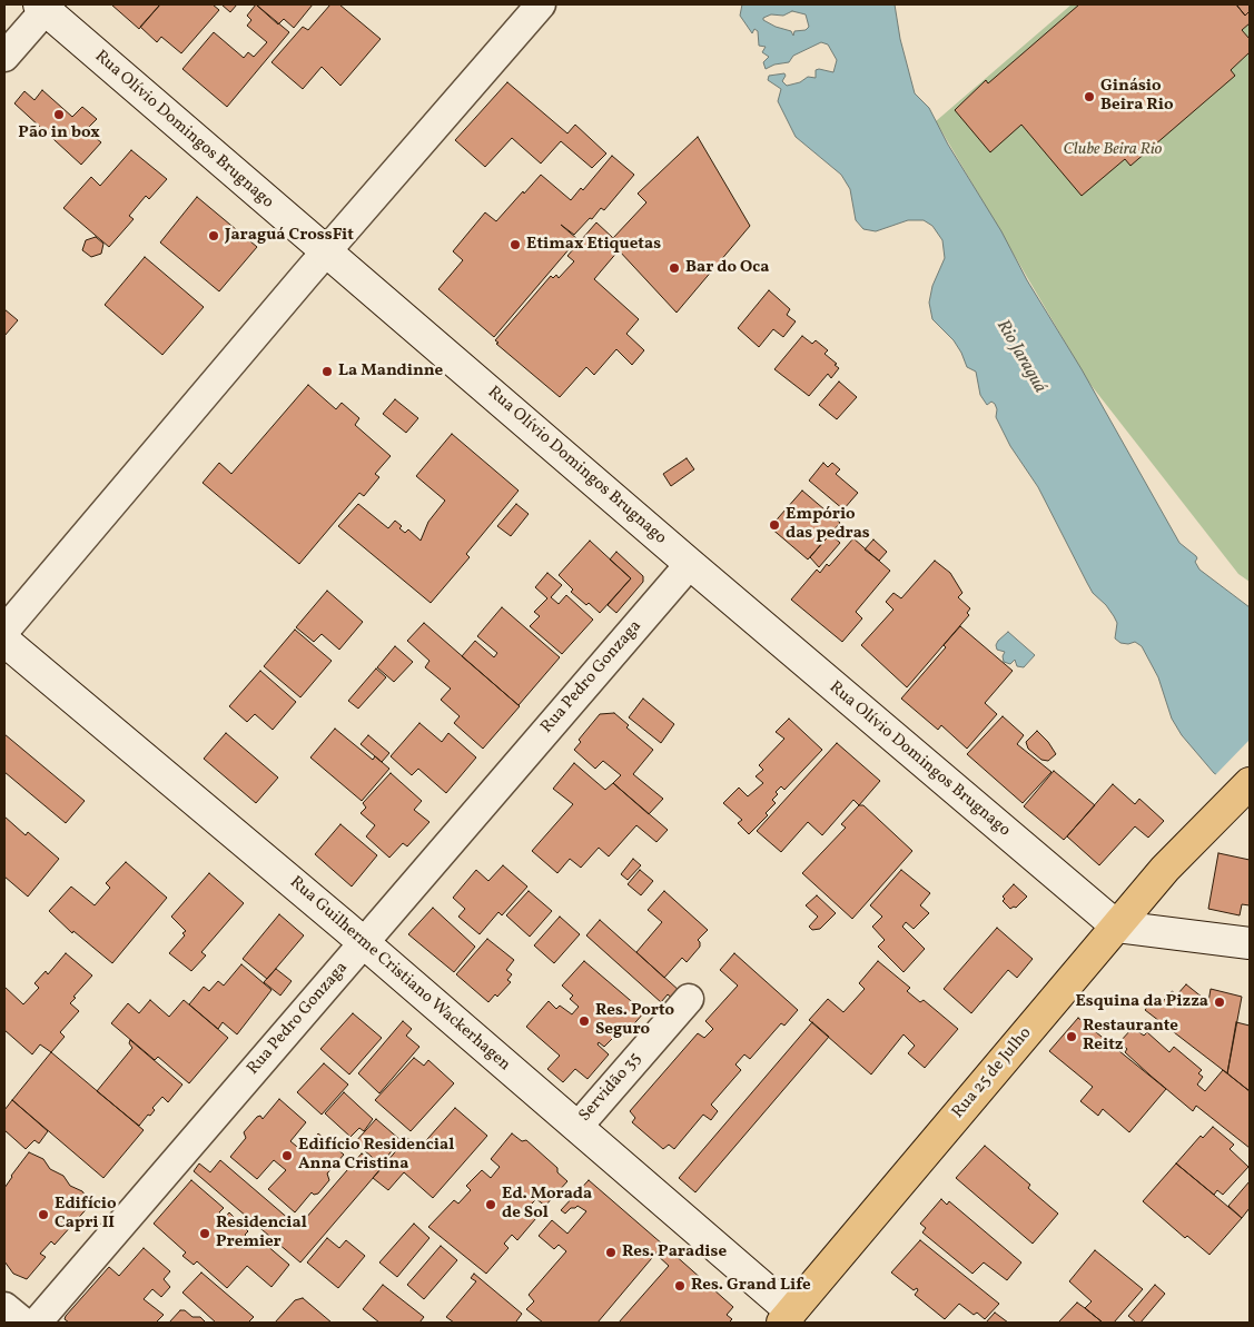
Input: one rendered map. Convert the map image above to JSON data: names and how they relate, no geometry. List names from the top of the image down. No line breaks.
{"streets":{"main road":["Rua Olívio Domingos Brugnago","Rua Guilherme Cristiano Wackerhagen","Rua 25 de Julho"],"street":["Rua Pedro Gonzaga","Servidão 35"]},"crossings":[["Rua Olívio Domingos Brugnago","Rua Pedro Gonzaga"],["Rua Olívio Domingos Brugnago","Rua 25 de Julho"],["Rua Pedro Gonzaga","Rua Guilherme Cristiano Wackerhagen"],["Rua Guilherme Cristiano Wackerhagen","Rua 25 de Julho"],["Rua Guilherme Cristiano Wackerhagen","Servidão 35"]],"water":["Rio Jaraguá"],"parks":["Clube Beira Rio"],"places":["Ginásio Beira Rio","Pão in box","Jaraguá CrossFit","Etimax Etiquetas","Bar do Oca","La Mandinne","Empório das pedras","Esquina da Pizza","Res. Porto Seguro","Restaurante Reitz","Edifício Residencial Anna Cristina","Ed. Morada de Sol","Edifício Capri II","Residencial Premier","Res. Paradise","Res. Grand Life"]}
